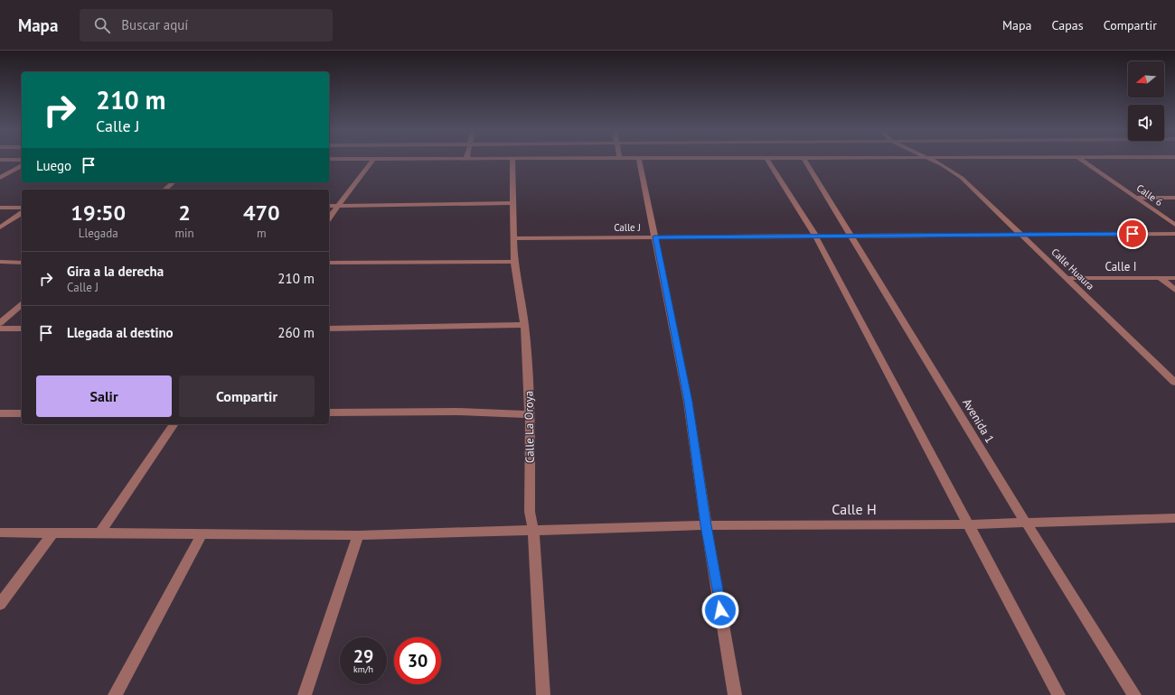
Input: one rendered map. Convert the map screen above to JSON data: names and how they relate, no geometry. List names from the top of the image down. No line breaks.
{"streets":{"street":["Calle 6","Calle J","Calle I","Calle Huaura","Avenida 1","Calle La Oroya","Calle H"]},"crossings":[["Calle J","Calle Huaura"],["Calle J","Avenida 1"],["Calle J","Calle La Oroya"],["Calle I","Calle Huaura"],["Avenida 1","Calle H"],["Calle La Oroya","Calle H"]],"north":"left","page":{"header":"Mapa","search":"Buscar aquí","nav":["Mapa","Capas","Compartir"],"turn":["210 m","Calle J"],"then":"Luego","eta":["19:50","Llegada","2","min","470","m"],"list":[{"name":"Gira a la derecha","note":"Calle J","value":"210 m"},{"name":"Llegada al destino","value":"260 m"}],"buttons":["Salir","Compartir"],"speed":"29 km/h","limit":"30"}}
